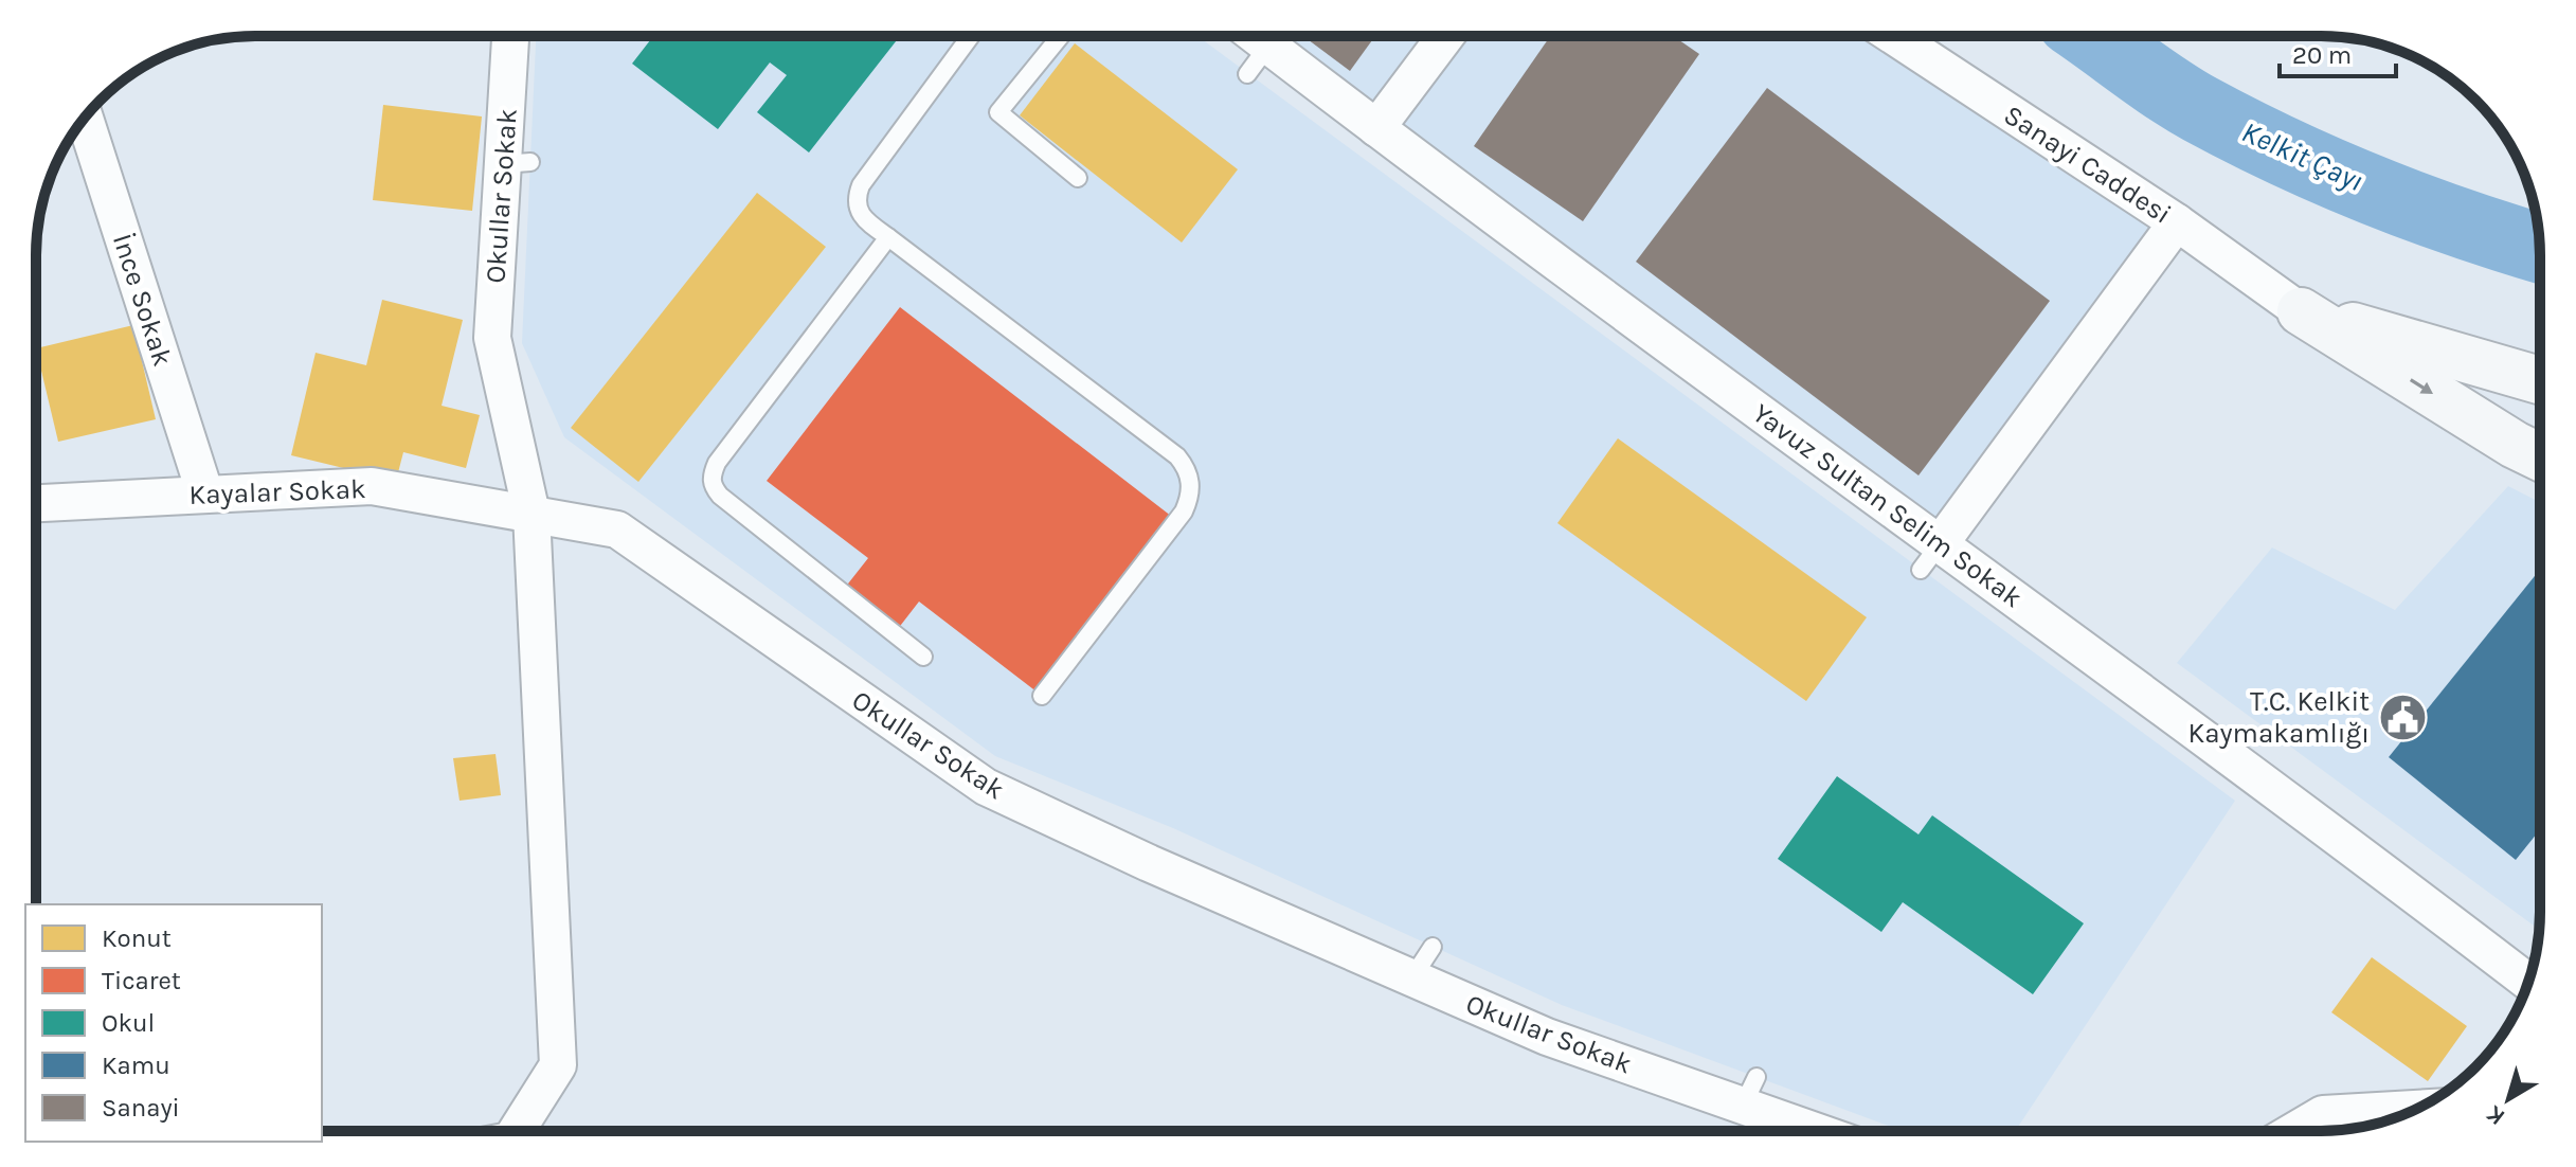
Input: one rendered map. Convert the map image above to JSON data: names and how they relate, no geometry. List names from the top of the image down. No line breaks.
{"streets":{"street":["Sanayi Caddesi","Okullar Sokak","İnce Sokak","Kayalar Sokak","Yavuz Sultan Selim Sokak"]},"crossings":[["Okullar Sokak","Kayalar Sokak"],["İnce Sokak","Kayalar Sokak"]],"water":["Kelkit Çayı"],"places":{"public building":["T.C. Kelkit Kaymakamlığı"]},"legend":["Konut","Ticaret","Okul","Kamu","Sanayi"],"scale_bar":"20 m","north":"bottom left"}
